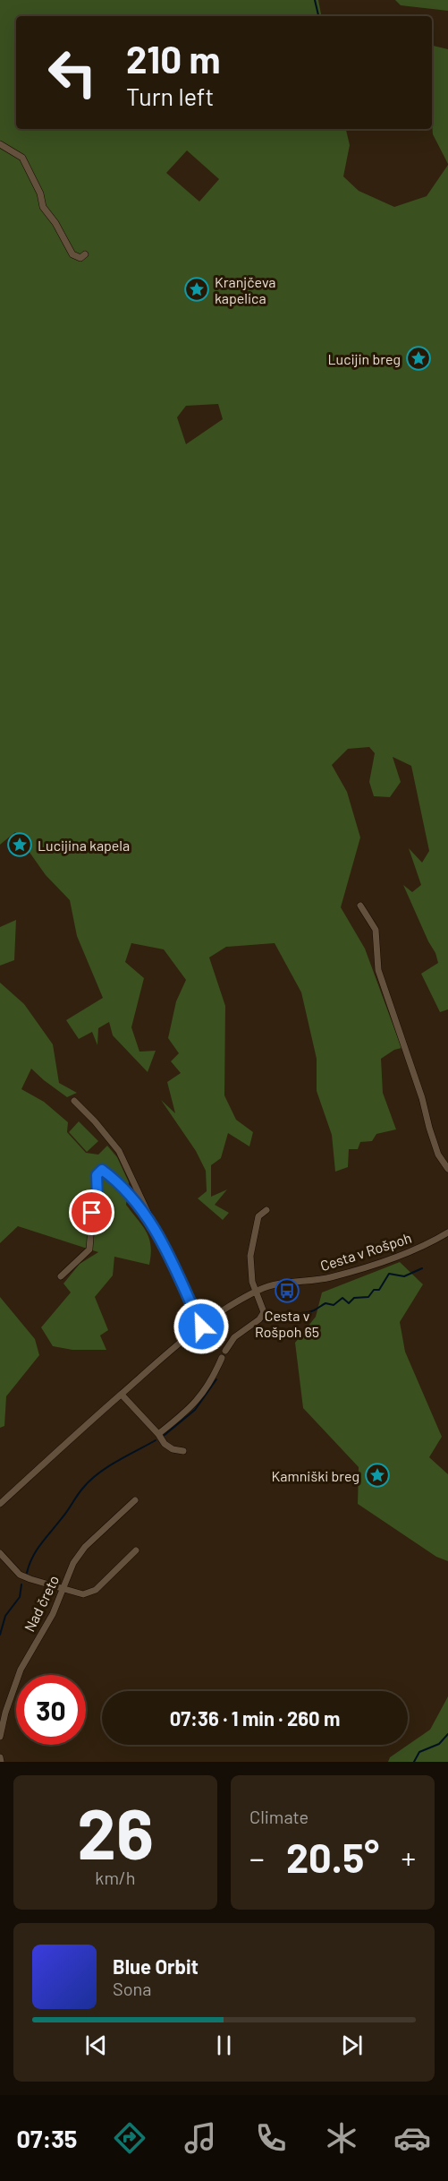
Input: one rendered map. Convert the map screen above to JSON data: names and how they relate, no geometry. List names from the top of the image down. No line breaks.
{"streets":{"street":["Cesta v Rošpoh","Nad čreto"]},"places":{"place":["Kranjčeva kapelica","Lucijin breg","Lucijina kapela","Kamniški breg"],"bus stop":["Cesta v Rošpoh 65"]},"page":{"turn":["210 m","Turn left"],"limit":"30","trip":"07:36 · 1 min · 260 m","tile":[["26","km/h"],"Climate"],"heat":["−","20.5°","+"],"song":["Blue Orbit","Sona"],"tabs":"07:35"}}
